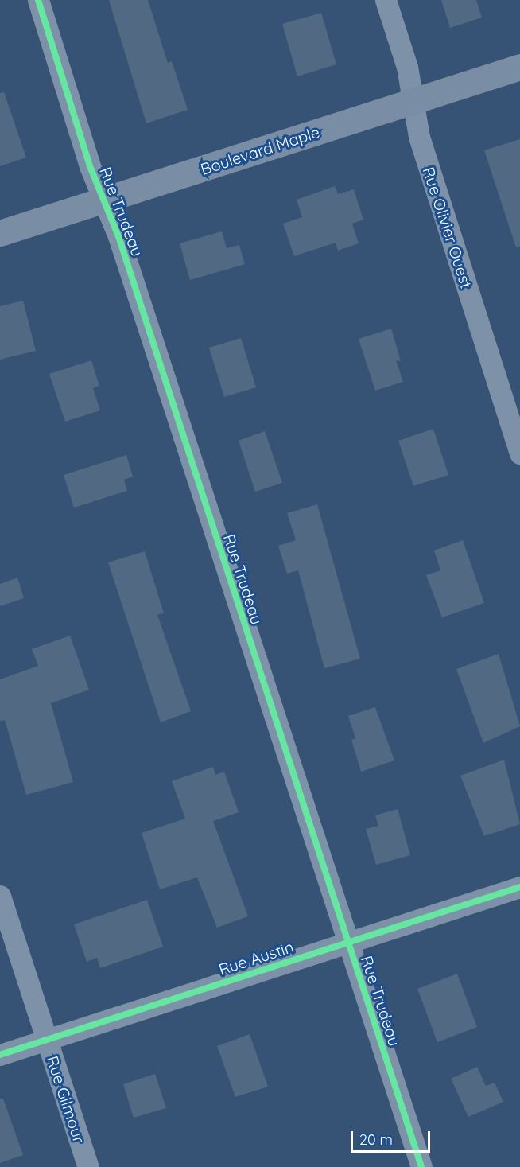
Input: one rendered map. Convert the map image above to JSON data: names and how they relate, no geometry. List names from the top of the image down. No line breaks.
{"streets":{"street":["Boulevard Maple","Rue Trudeau","Rue Olivier Ouest","Rue Austin","Rue Gilmour"]},"crossings":[["Boulevard Maple","Rue Trudeau"],["Boulevard Maple","Rue Olivier Ouest"],["Rue Trudeau","Rue Austin"],["Rue Austin","Rue Gilmour"]],"scale_bar":"20 m"}
